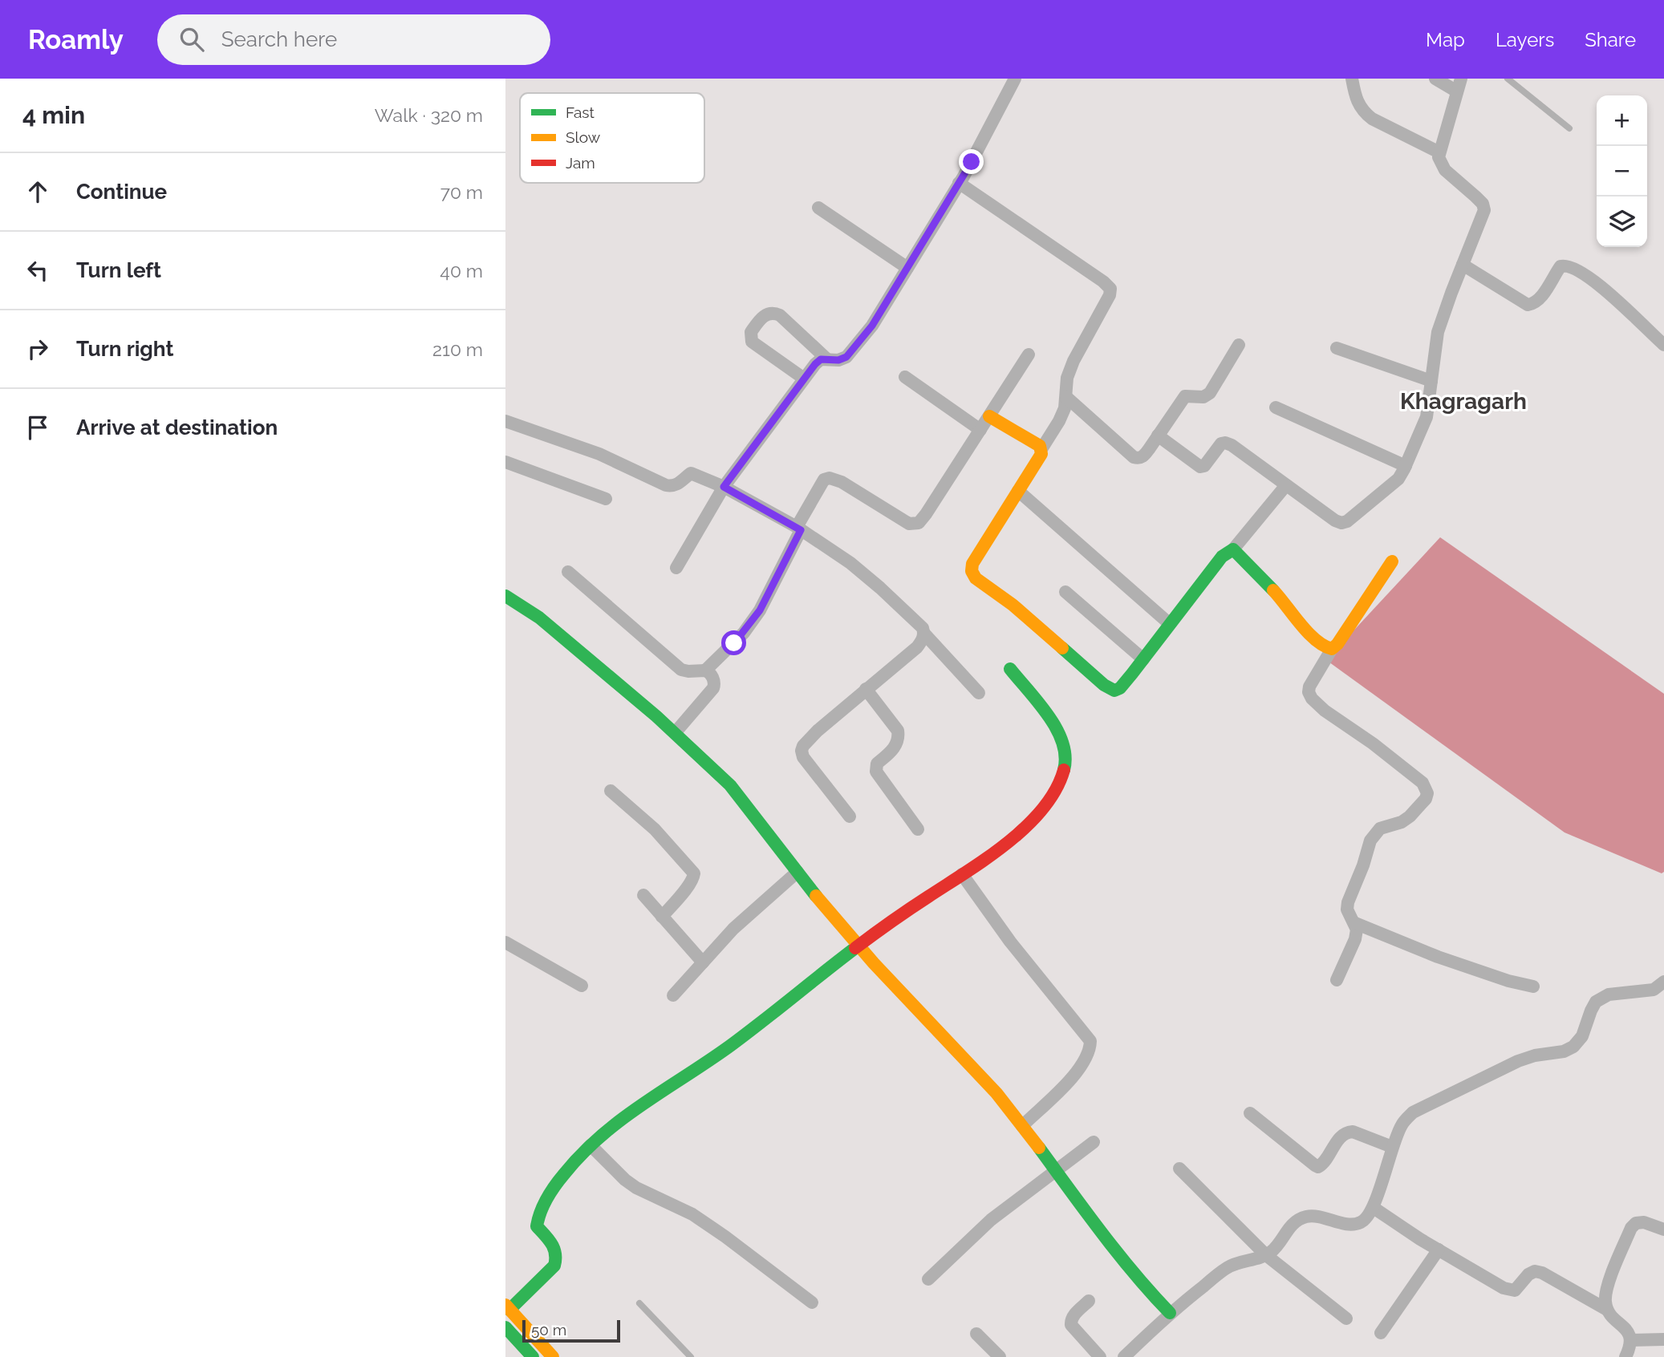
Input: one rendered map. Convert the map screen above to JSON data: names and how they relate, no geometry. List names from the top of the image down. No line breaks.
{"districts":["Khagragarh"],"legend":["Fast","Slow","Jam"],"scale_bar":"50 m","page":{"header":"Roamly","search":"Search here","nav":["Map","Layers","Share"],"heading":["4 min","Walk · 320 m"],"map_buttons":["+","−"],"list":[["Continue","70 m"],["Turn left","40 m"],["Turn right","210 m"],"Arrive at destination"],"scale":"50 m"}}
